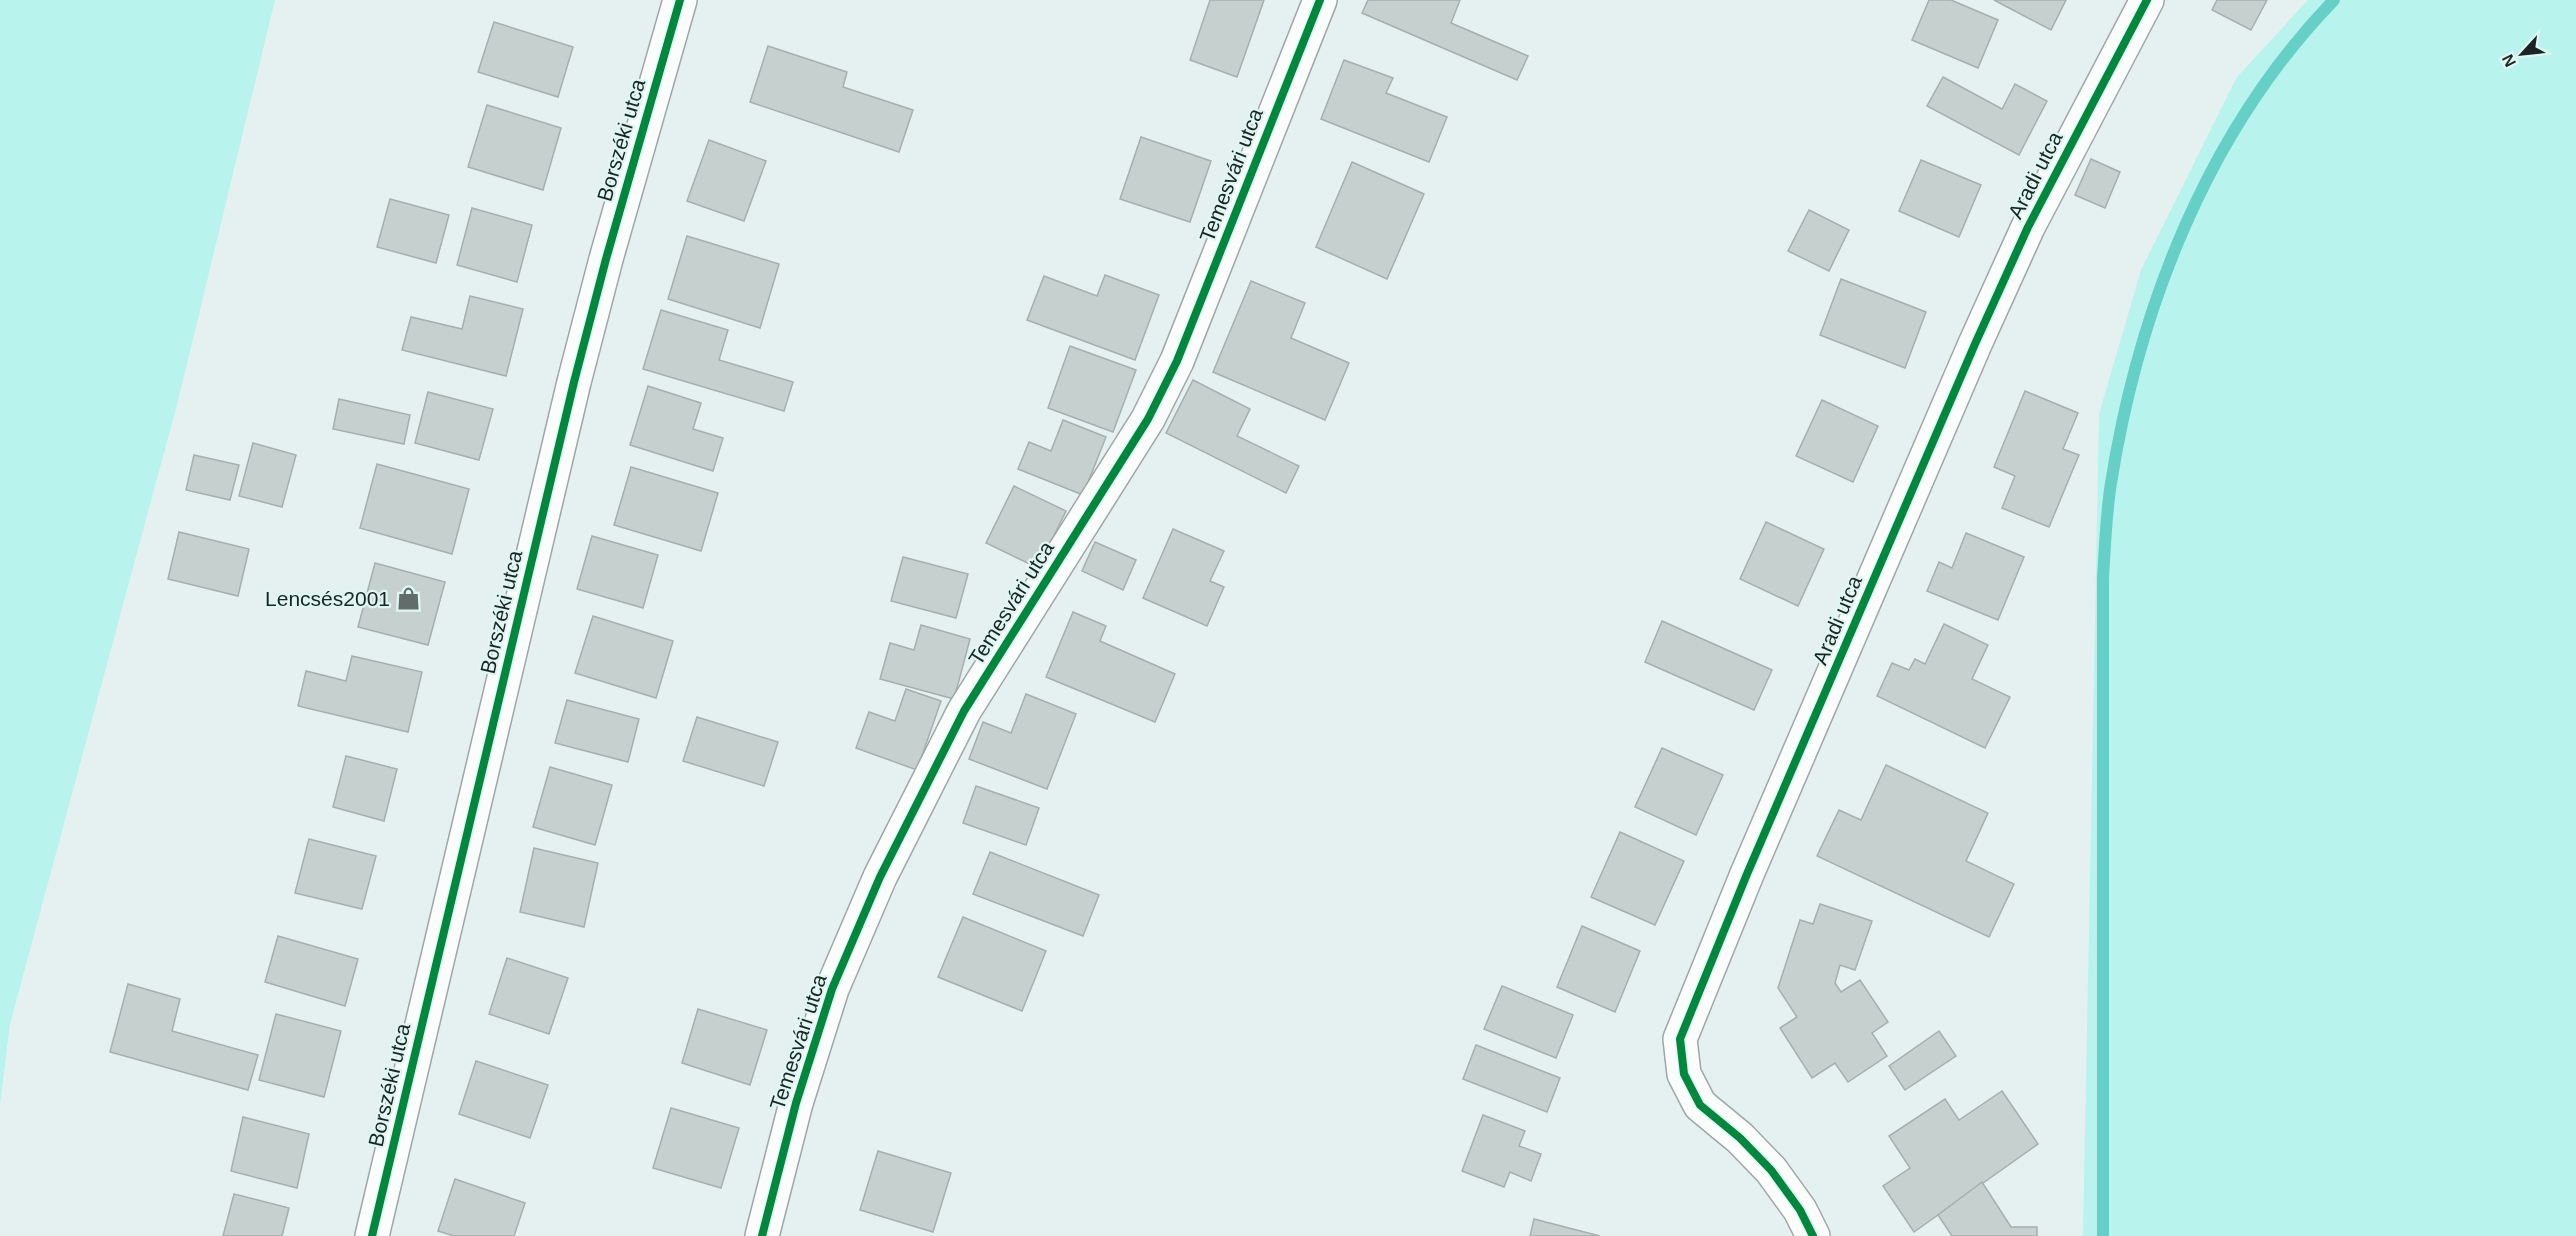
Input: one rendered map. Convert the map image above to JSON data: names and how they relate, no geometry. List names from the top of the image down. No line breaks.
{"streets":{"street":["Borszéki utca","Temesvári utca","Aradi utca"]},"places":{"shop":["Lencsés2001"]},"north":"bottom left"}
